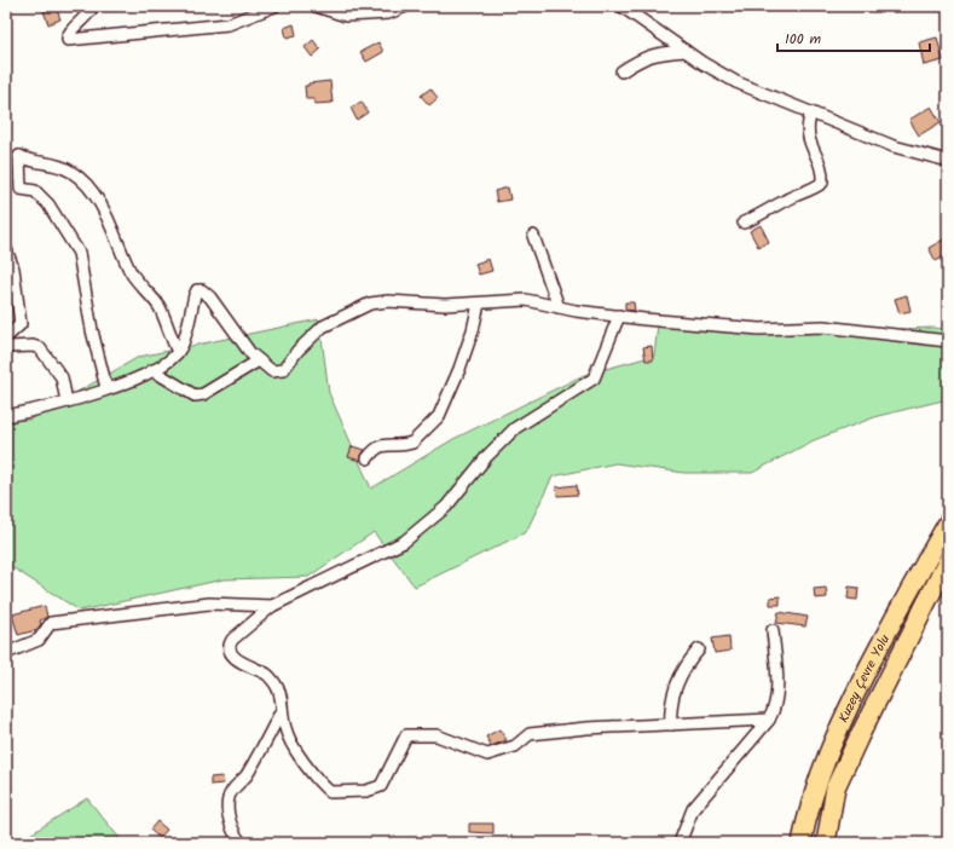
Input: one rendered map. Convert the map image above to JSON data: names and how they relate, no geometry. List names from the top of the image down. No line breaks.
{"streets":{"main road":["Kuzey Çevre Yolu"]},"scale_bar":"100 m"}
